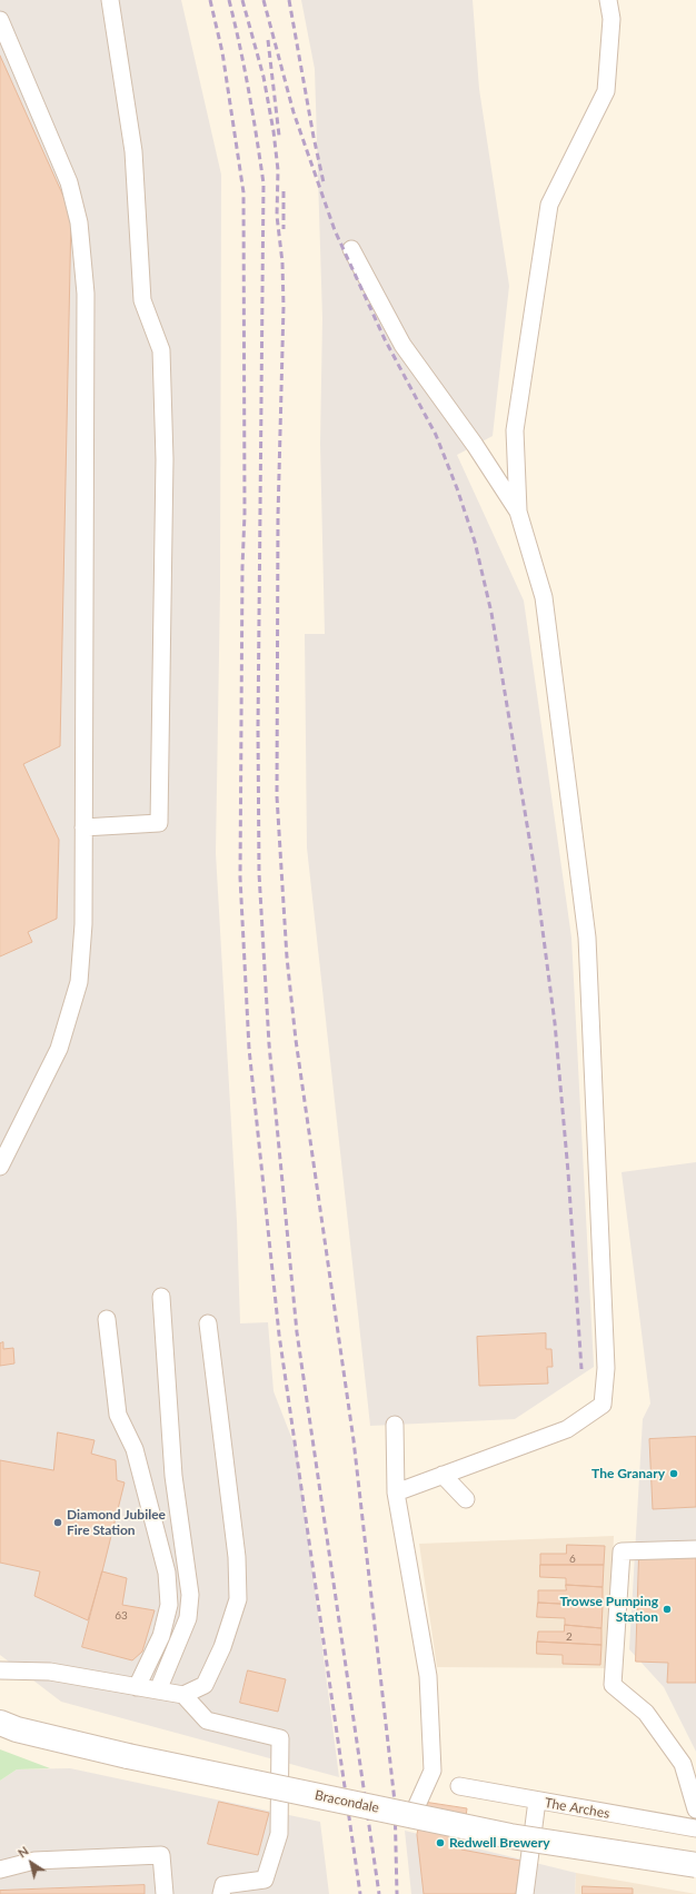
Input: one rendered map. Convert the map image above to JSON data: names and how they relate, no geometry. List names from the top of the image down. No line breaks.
{"streets":{"street":["Bracondale"],"lane":["The Arches"]},"places":["The Granary","Diamond Jubilee Fire Station","Trowse Pumping Station","Redwell Brewery"],"house_numbers":["6","63","2"],"north":"top left"}
